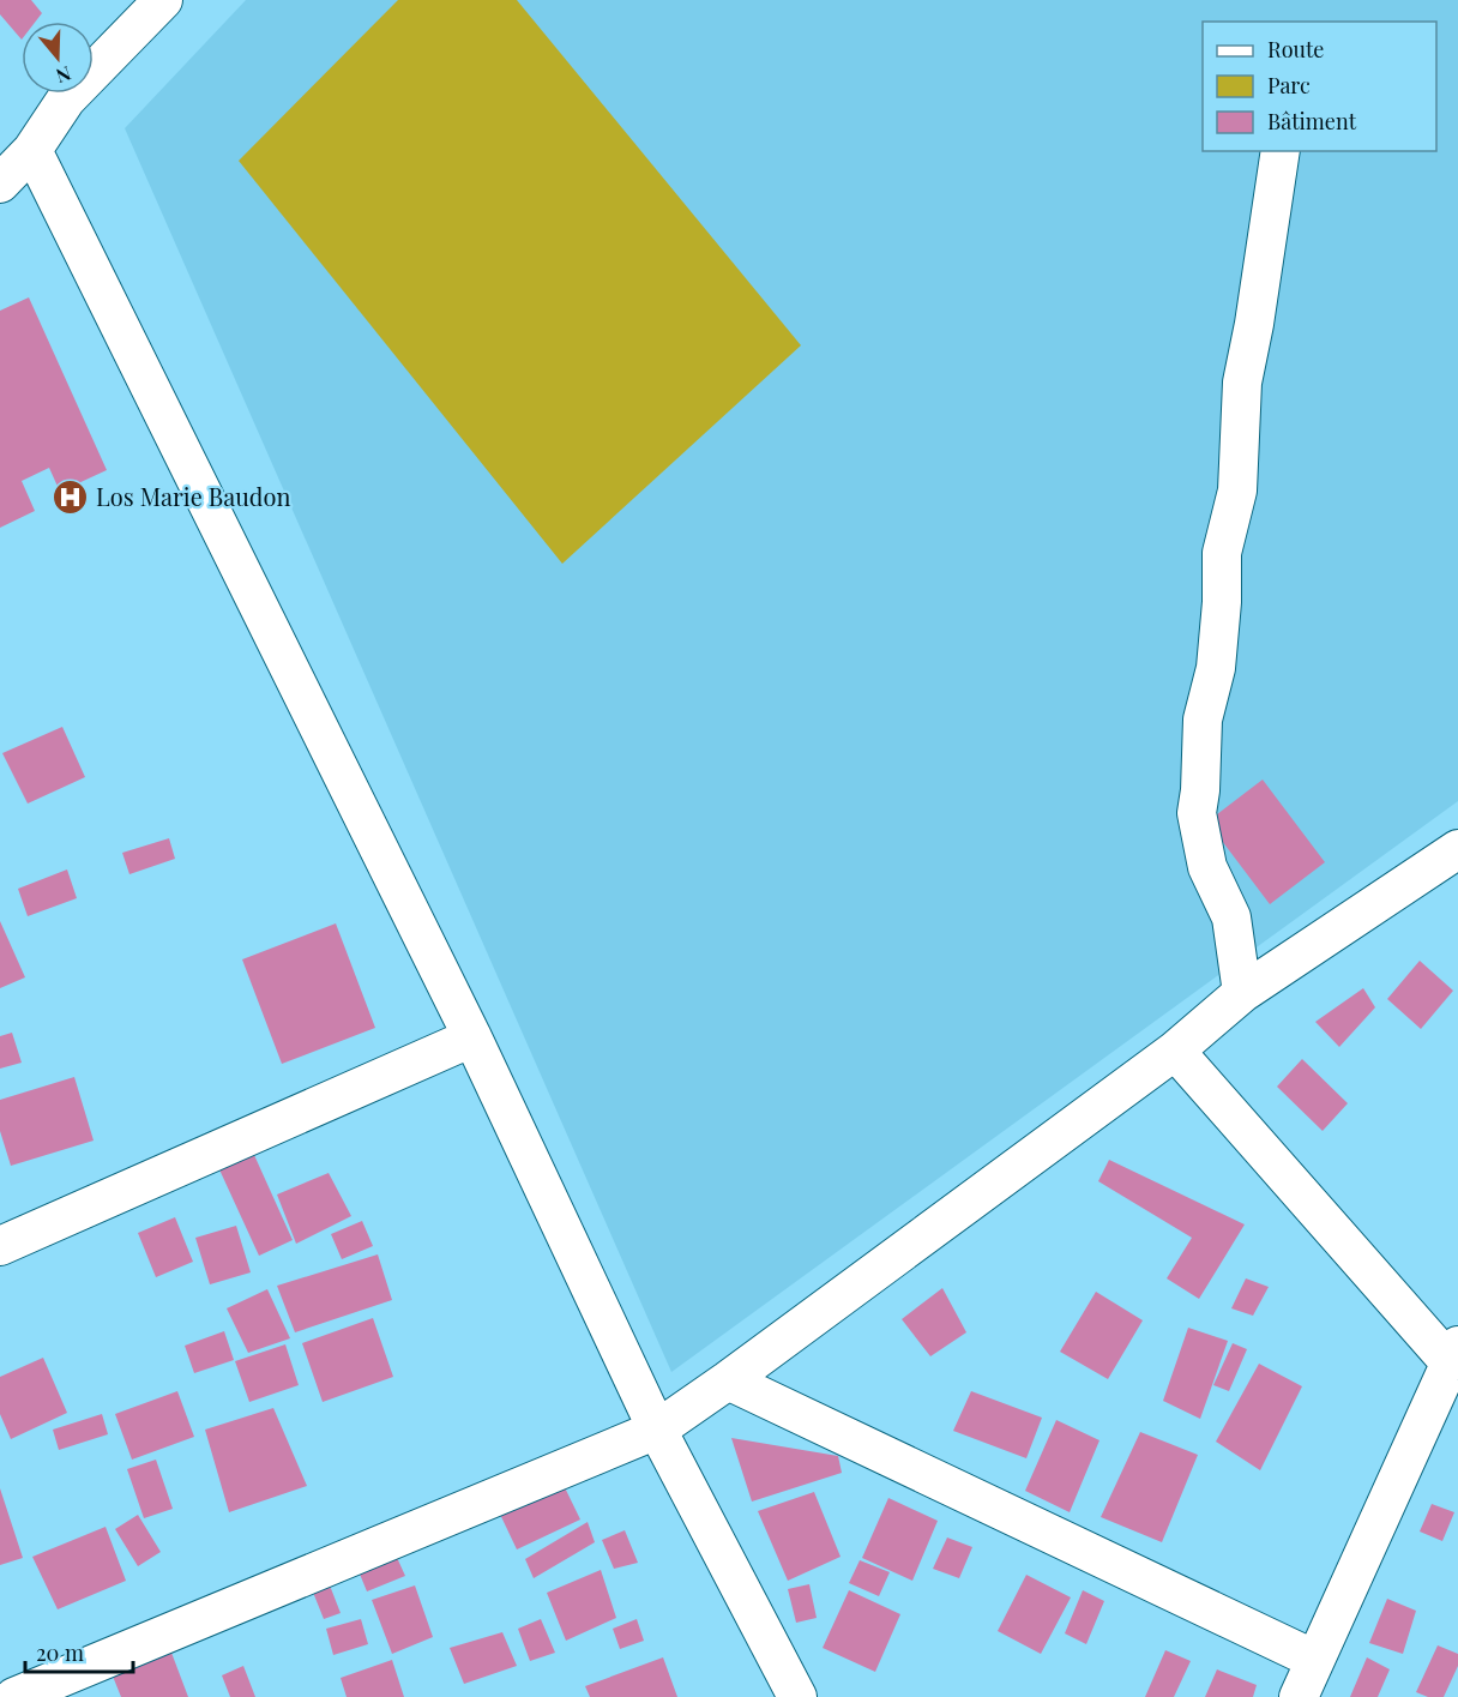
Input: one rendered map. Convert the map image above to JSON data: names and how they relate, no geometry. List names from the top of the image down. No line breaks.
{"places":{"hospital":["Los Marie Baudon"]},"legend":["Route","Parc","Bâtiment"],"scale_bar":"20 m","north":"bottom"}
